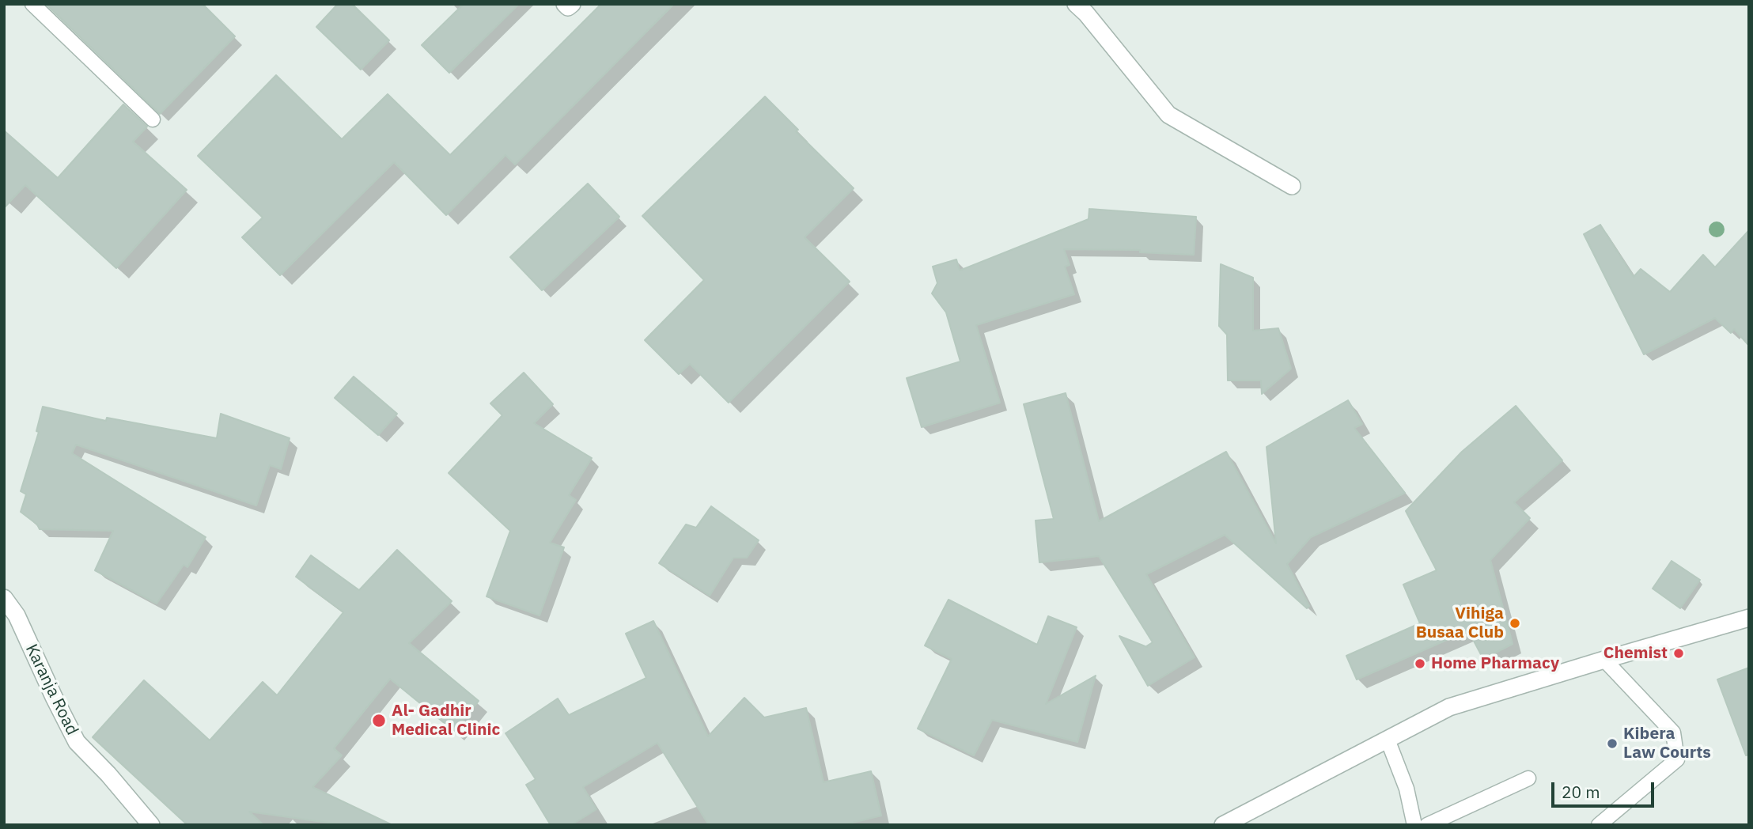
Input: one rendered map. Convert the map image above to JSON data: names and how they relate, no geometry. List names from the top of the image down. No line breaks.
{"streets":{"street":["Karanja Road"]},"places":["Vihiga Busaa Club","Chemist","Home Pharmacy","Al- Gadhir Medical Clinic","Kibera Law Courts"],"scale_bar":"20 m"}
